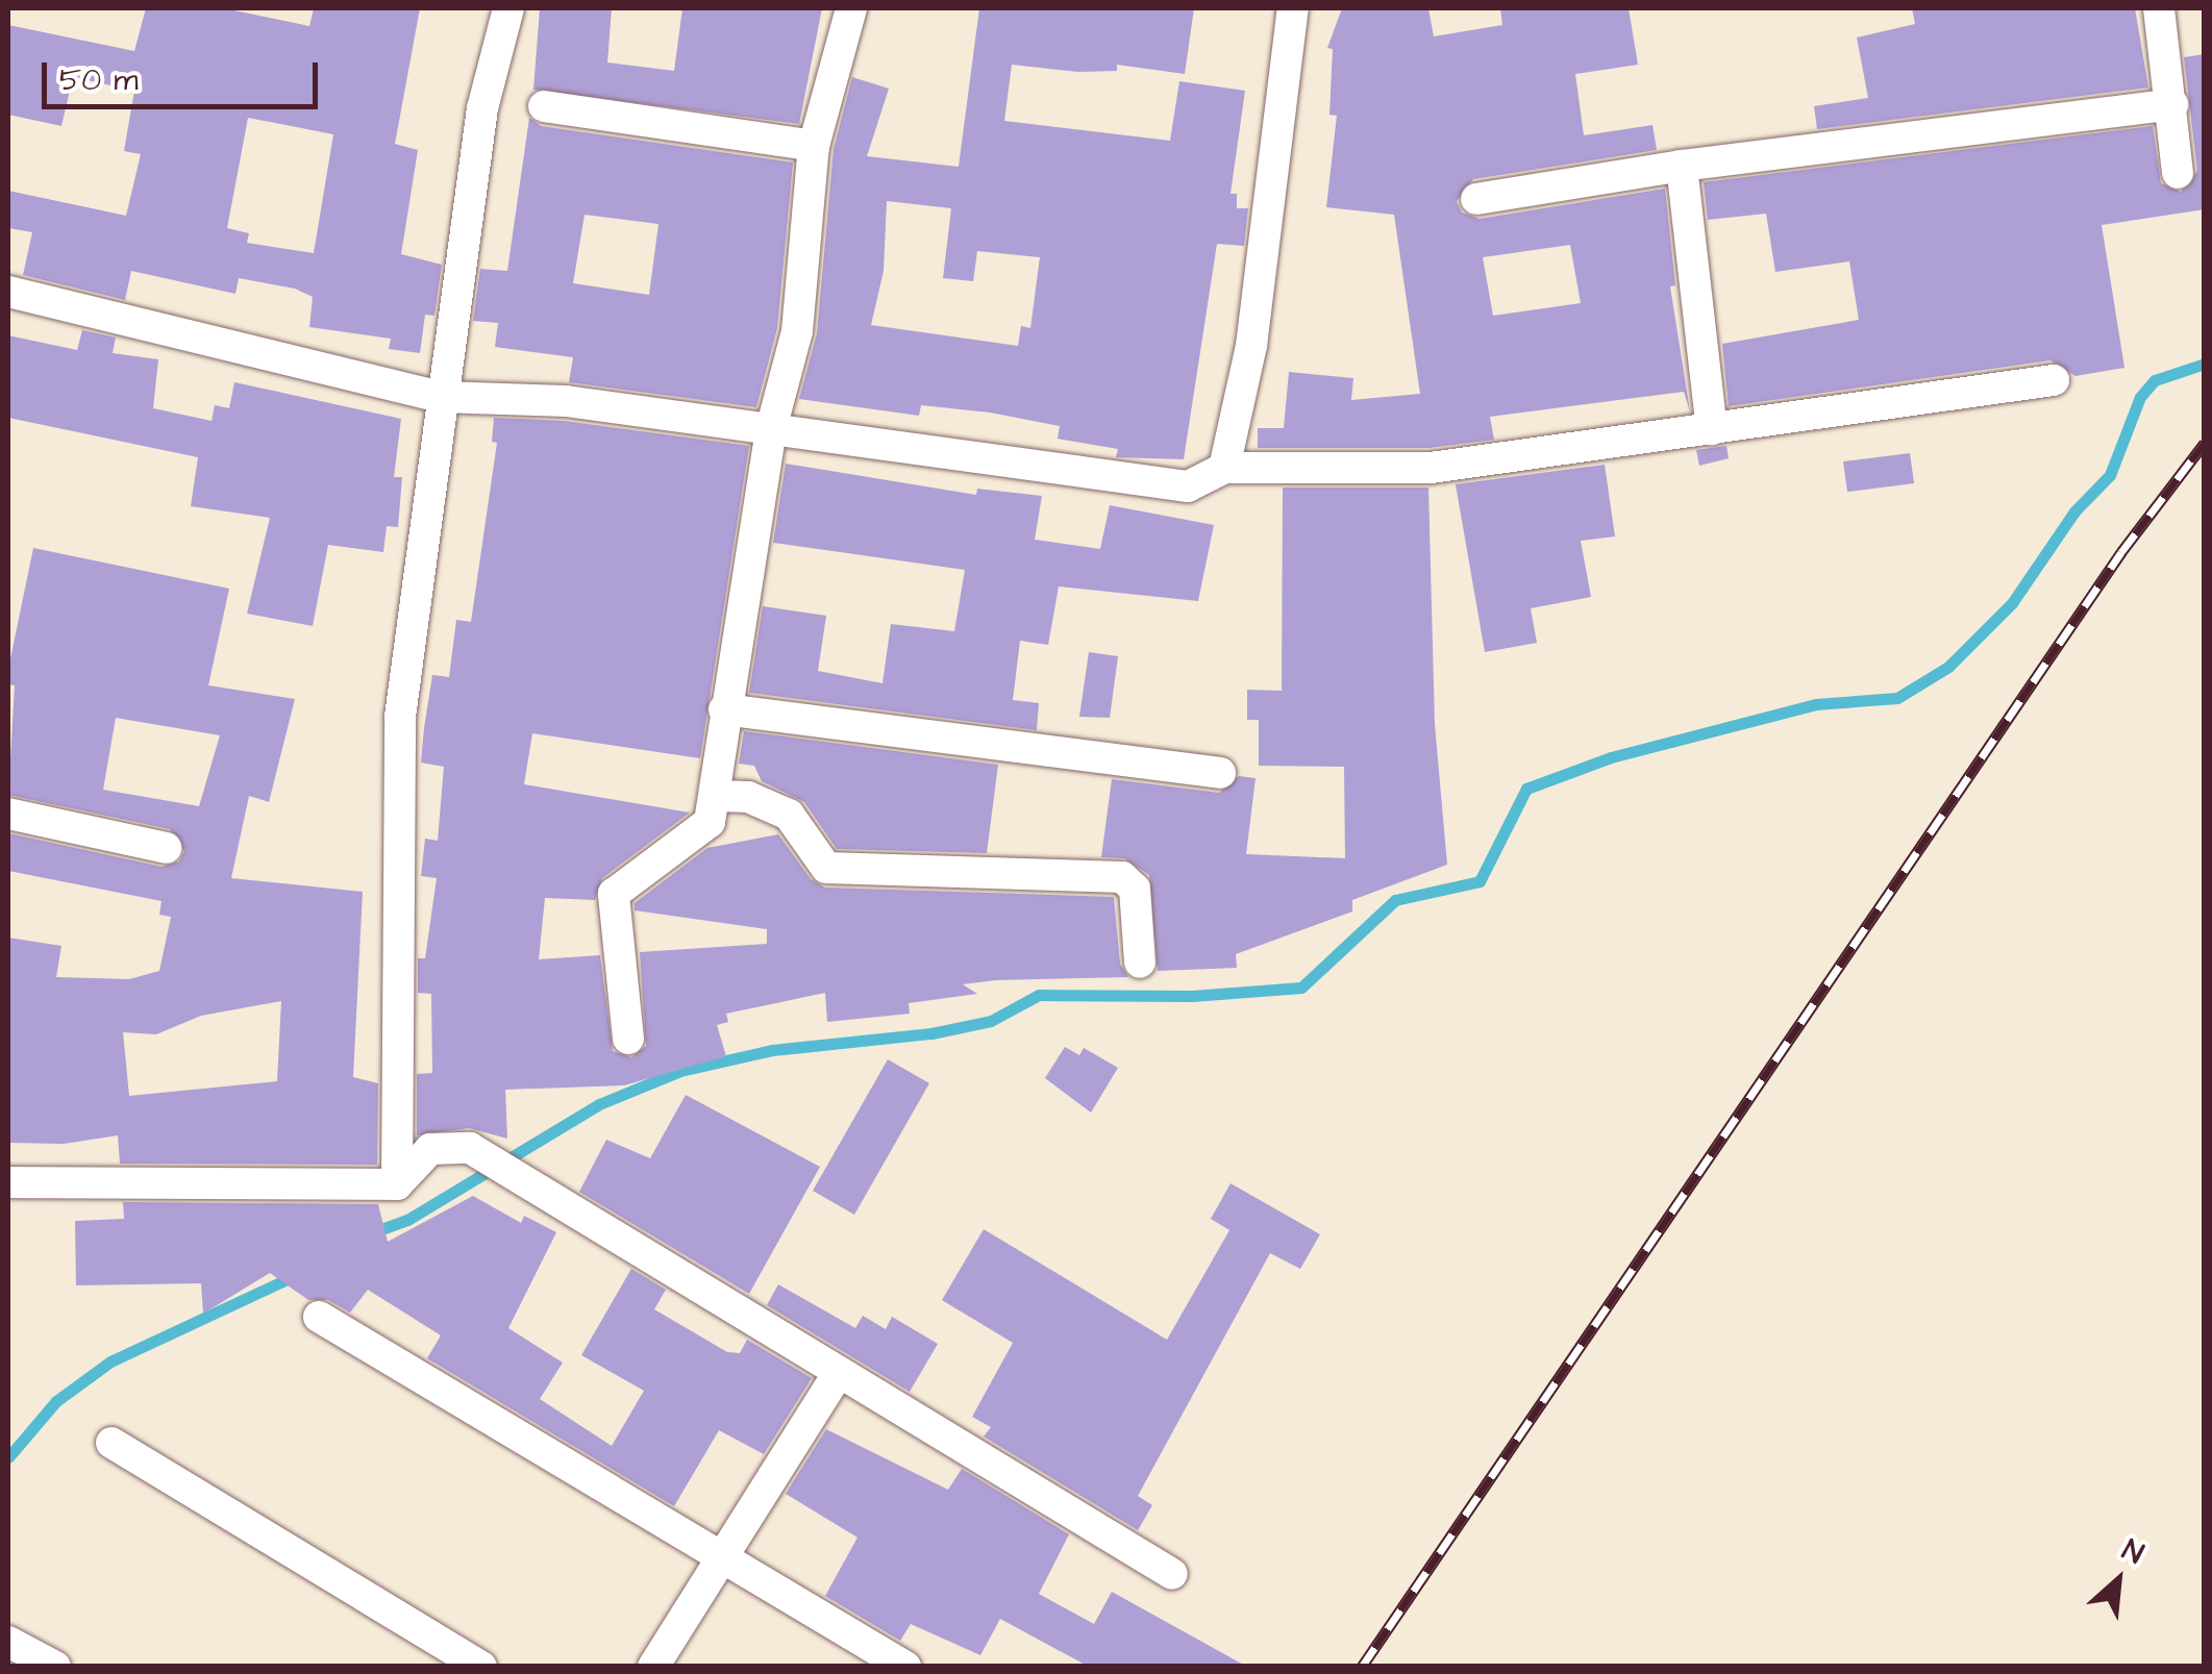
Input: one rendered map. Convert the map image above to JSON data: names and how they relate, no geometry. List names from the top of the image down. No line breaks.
{"scale_bar":"50 m","north":"top right"}
